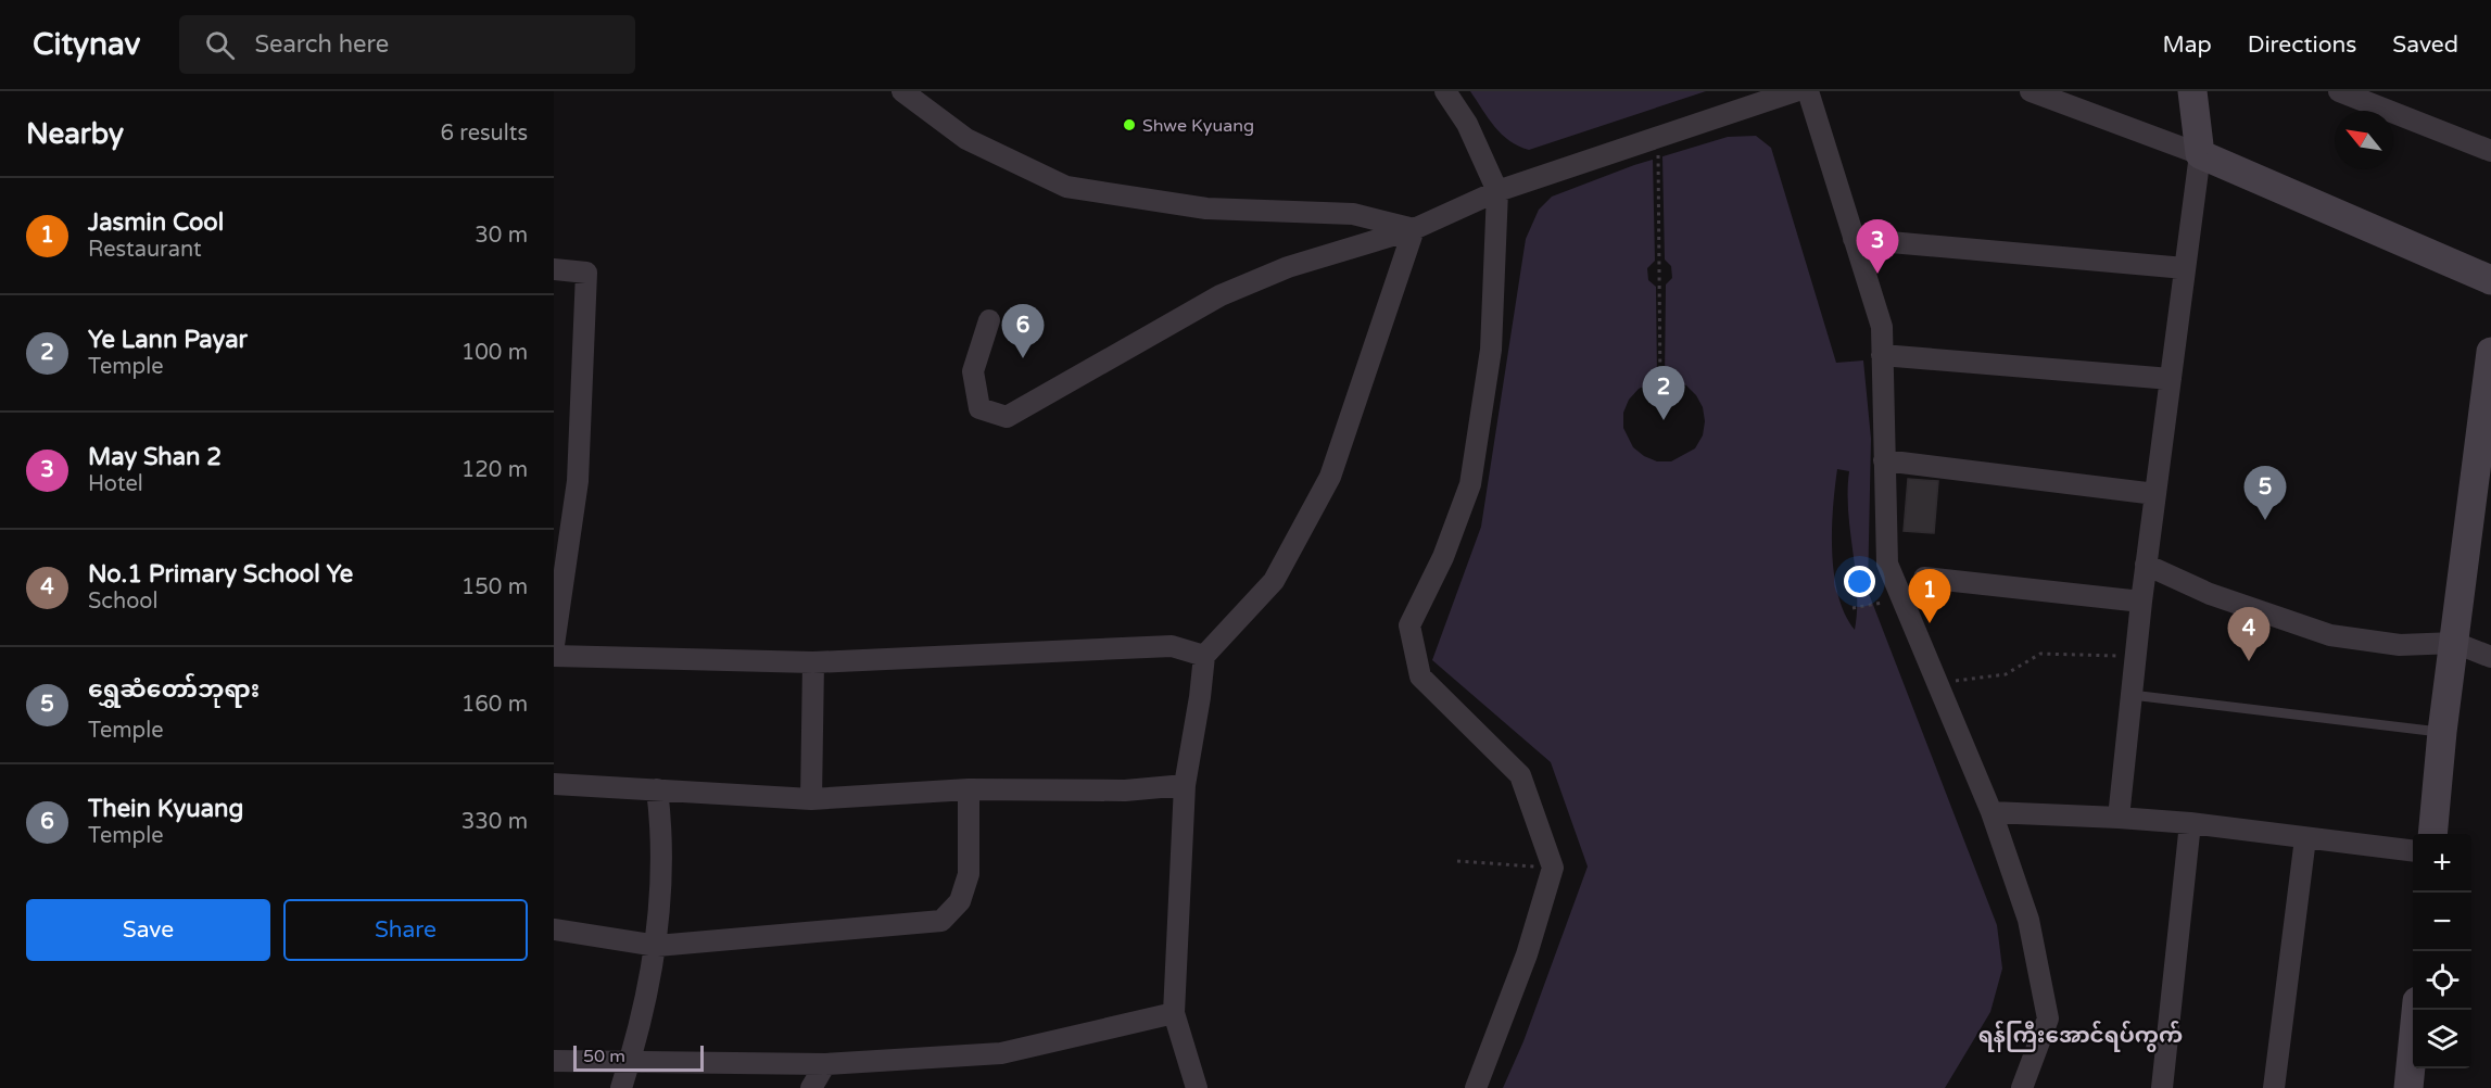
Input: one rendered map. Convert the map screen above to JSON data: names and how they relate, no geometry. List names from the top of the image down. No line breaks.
{"districts":["ရန်ကြီးအောင်ရပ်ကွက်"],"places":["Shwe Kyuang"],"scale_bar":"50 m","north":"top left","page":{"header":"Citynav","search":"Search here","nav":["Map","Directions","Saved"],"heading":["Nearby","6 results"],"list":[{"mark":"1","name":"Jasmin Cool","note":"Restaurant","value":"30 m"},{"mark":"2","name":"Ye Lann Payar","note":"Temple","value":"100 m"},{"mark":"3","name":"May Shan 2","note":"Hotel","value":"120 m"},{"mark":"4","name":"No.1 Primary School Ye","note":"School","value":"150 m"},{"mark":"5","name":"ရွှေဆံတော်ဘုရား","note":"Temple","value":"160 m"},{"mark":"6","name":"Thein Kyuang","note":"Temple","value":"330 m"}],"pins":["3","6","2","5","1","4"],"map_buttons":["+","−"],"buttons":["Save","Share"],"scale":"50 m"}}
